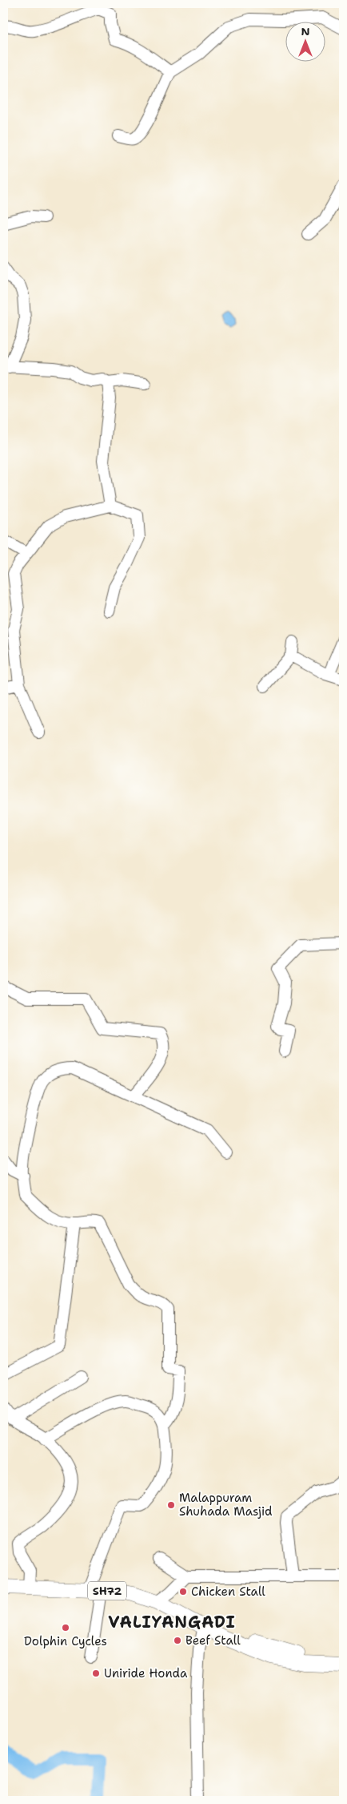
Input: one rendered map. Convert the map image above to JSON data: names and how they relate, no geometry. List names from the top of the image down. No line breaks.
{"streets":{"main road":["SH72"]},"districts":["VALIYANGADI"],"places":["Malappuram Shuhada Masjid","Chicken Stall","Dolphin Cycles","Beef Stall","Uniride Honda"],"north":"top"}
